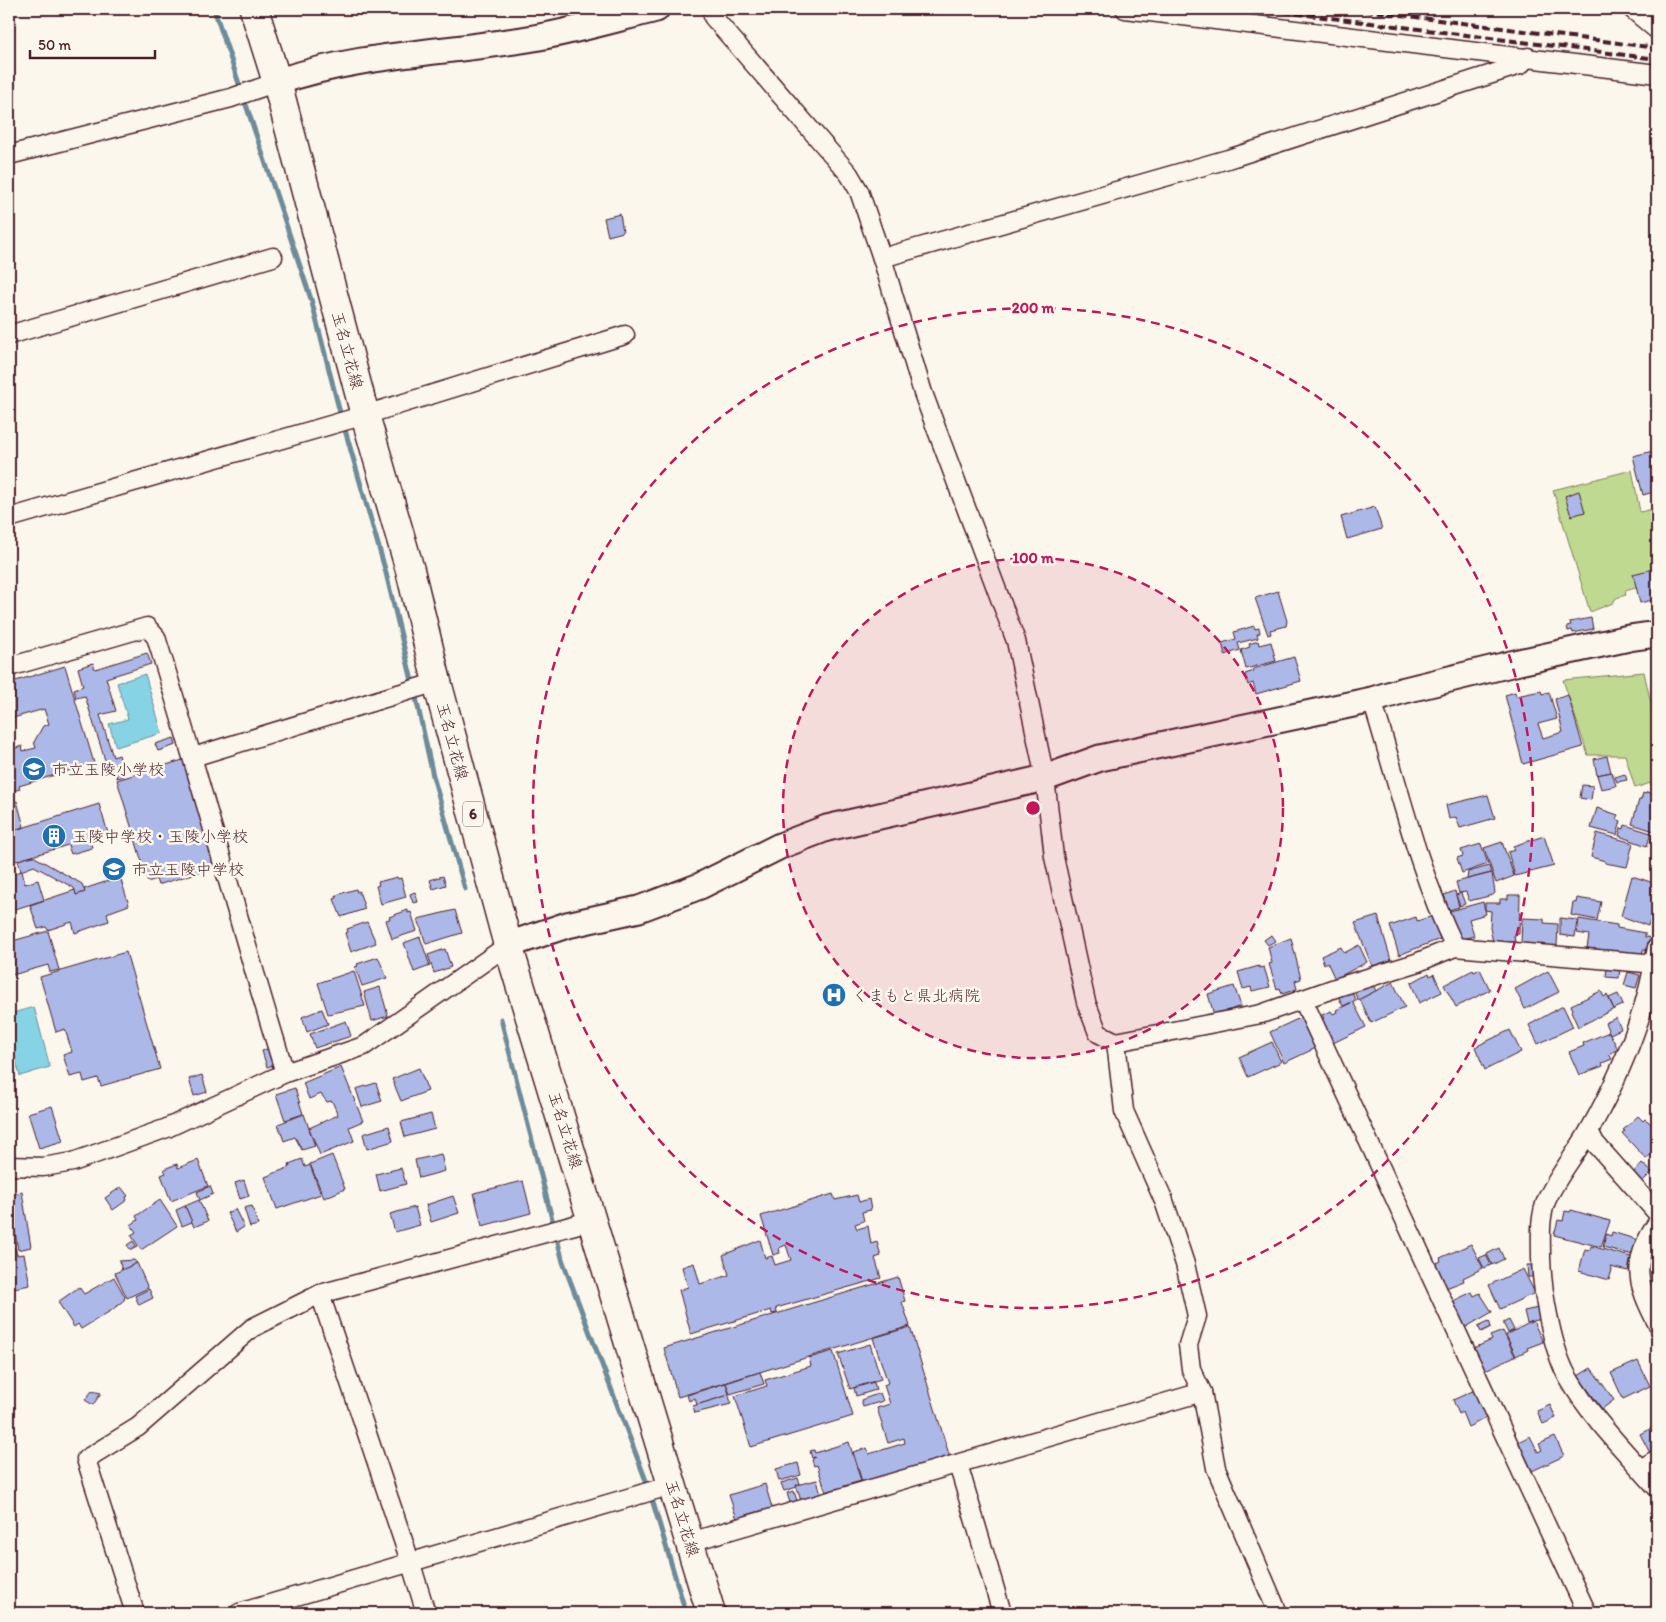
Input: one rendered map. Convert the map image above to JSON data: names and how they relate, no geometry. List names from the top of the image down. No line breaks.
{"streets":{"main road":["玉名立花線","6"]},"places":{"school or university":["市立玉陵小学校","市立玉陵中学校"],"building":["玉陵中学校・玉陵小学校"],"hospital":["くまもと県北病院"]},"scale_bar":"50 m","rings":["200 m","100 m"]}
